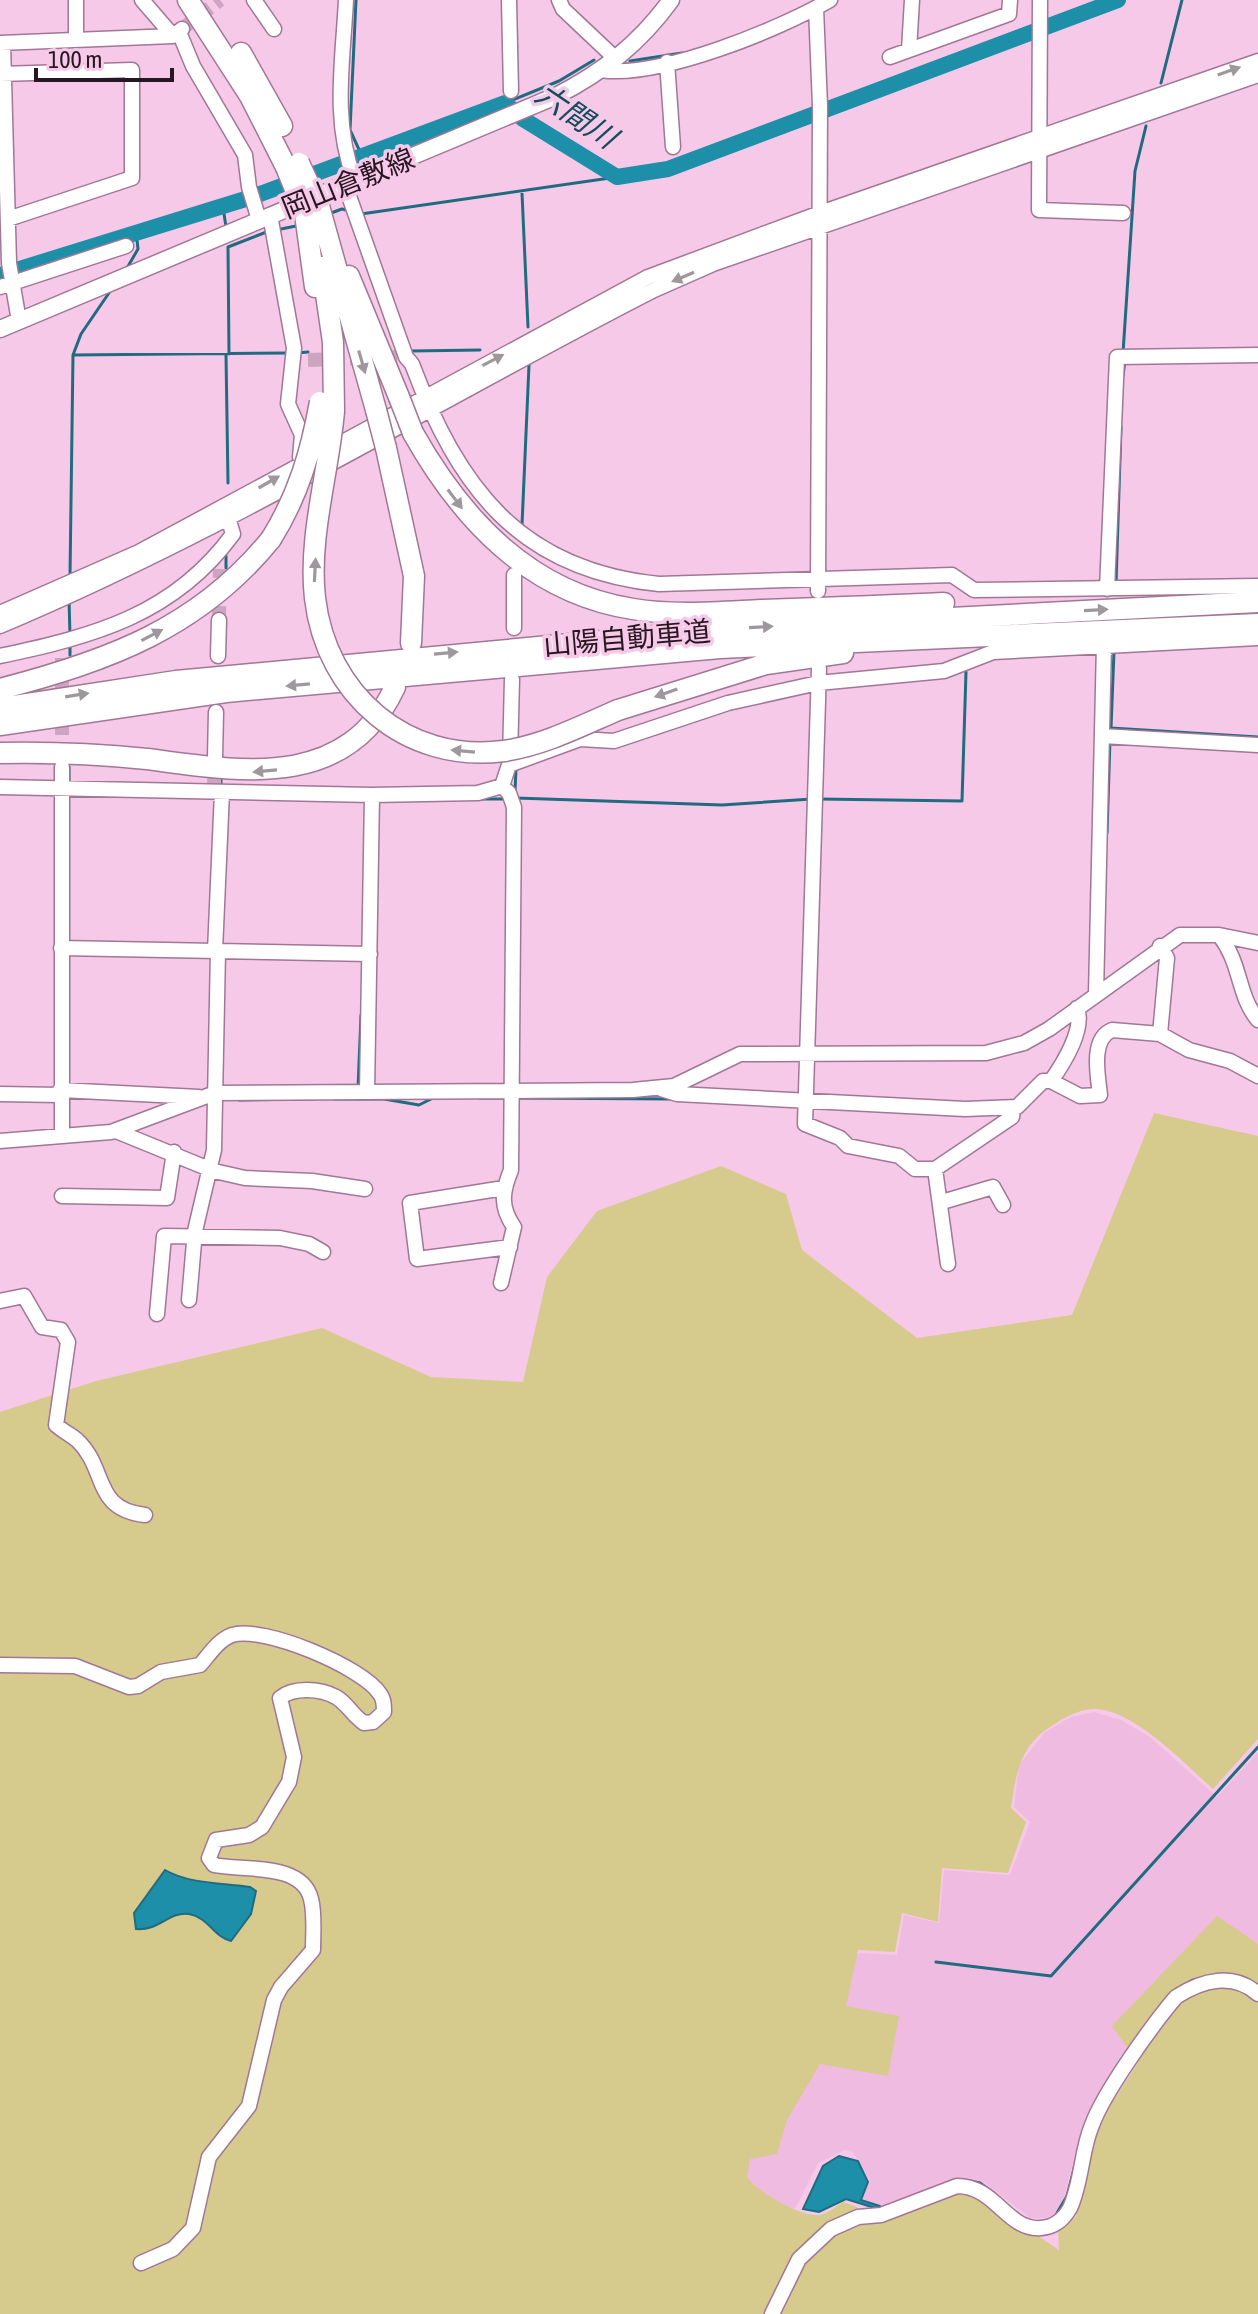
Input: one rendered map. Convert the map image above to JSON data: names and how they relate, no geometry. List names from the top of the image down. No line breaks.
{"streets":{"highway":["山陽自動車道"],"main road":["岡山倉敷線"]},"water":["六間川"],"scale_bar":"100 m"}
